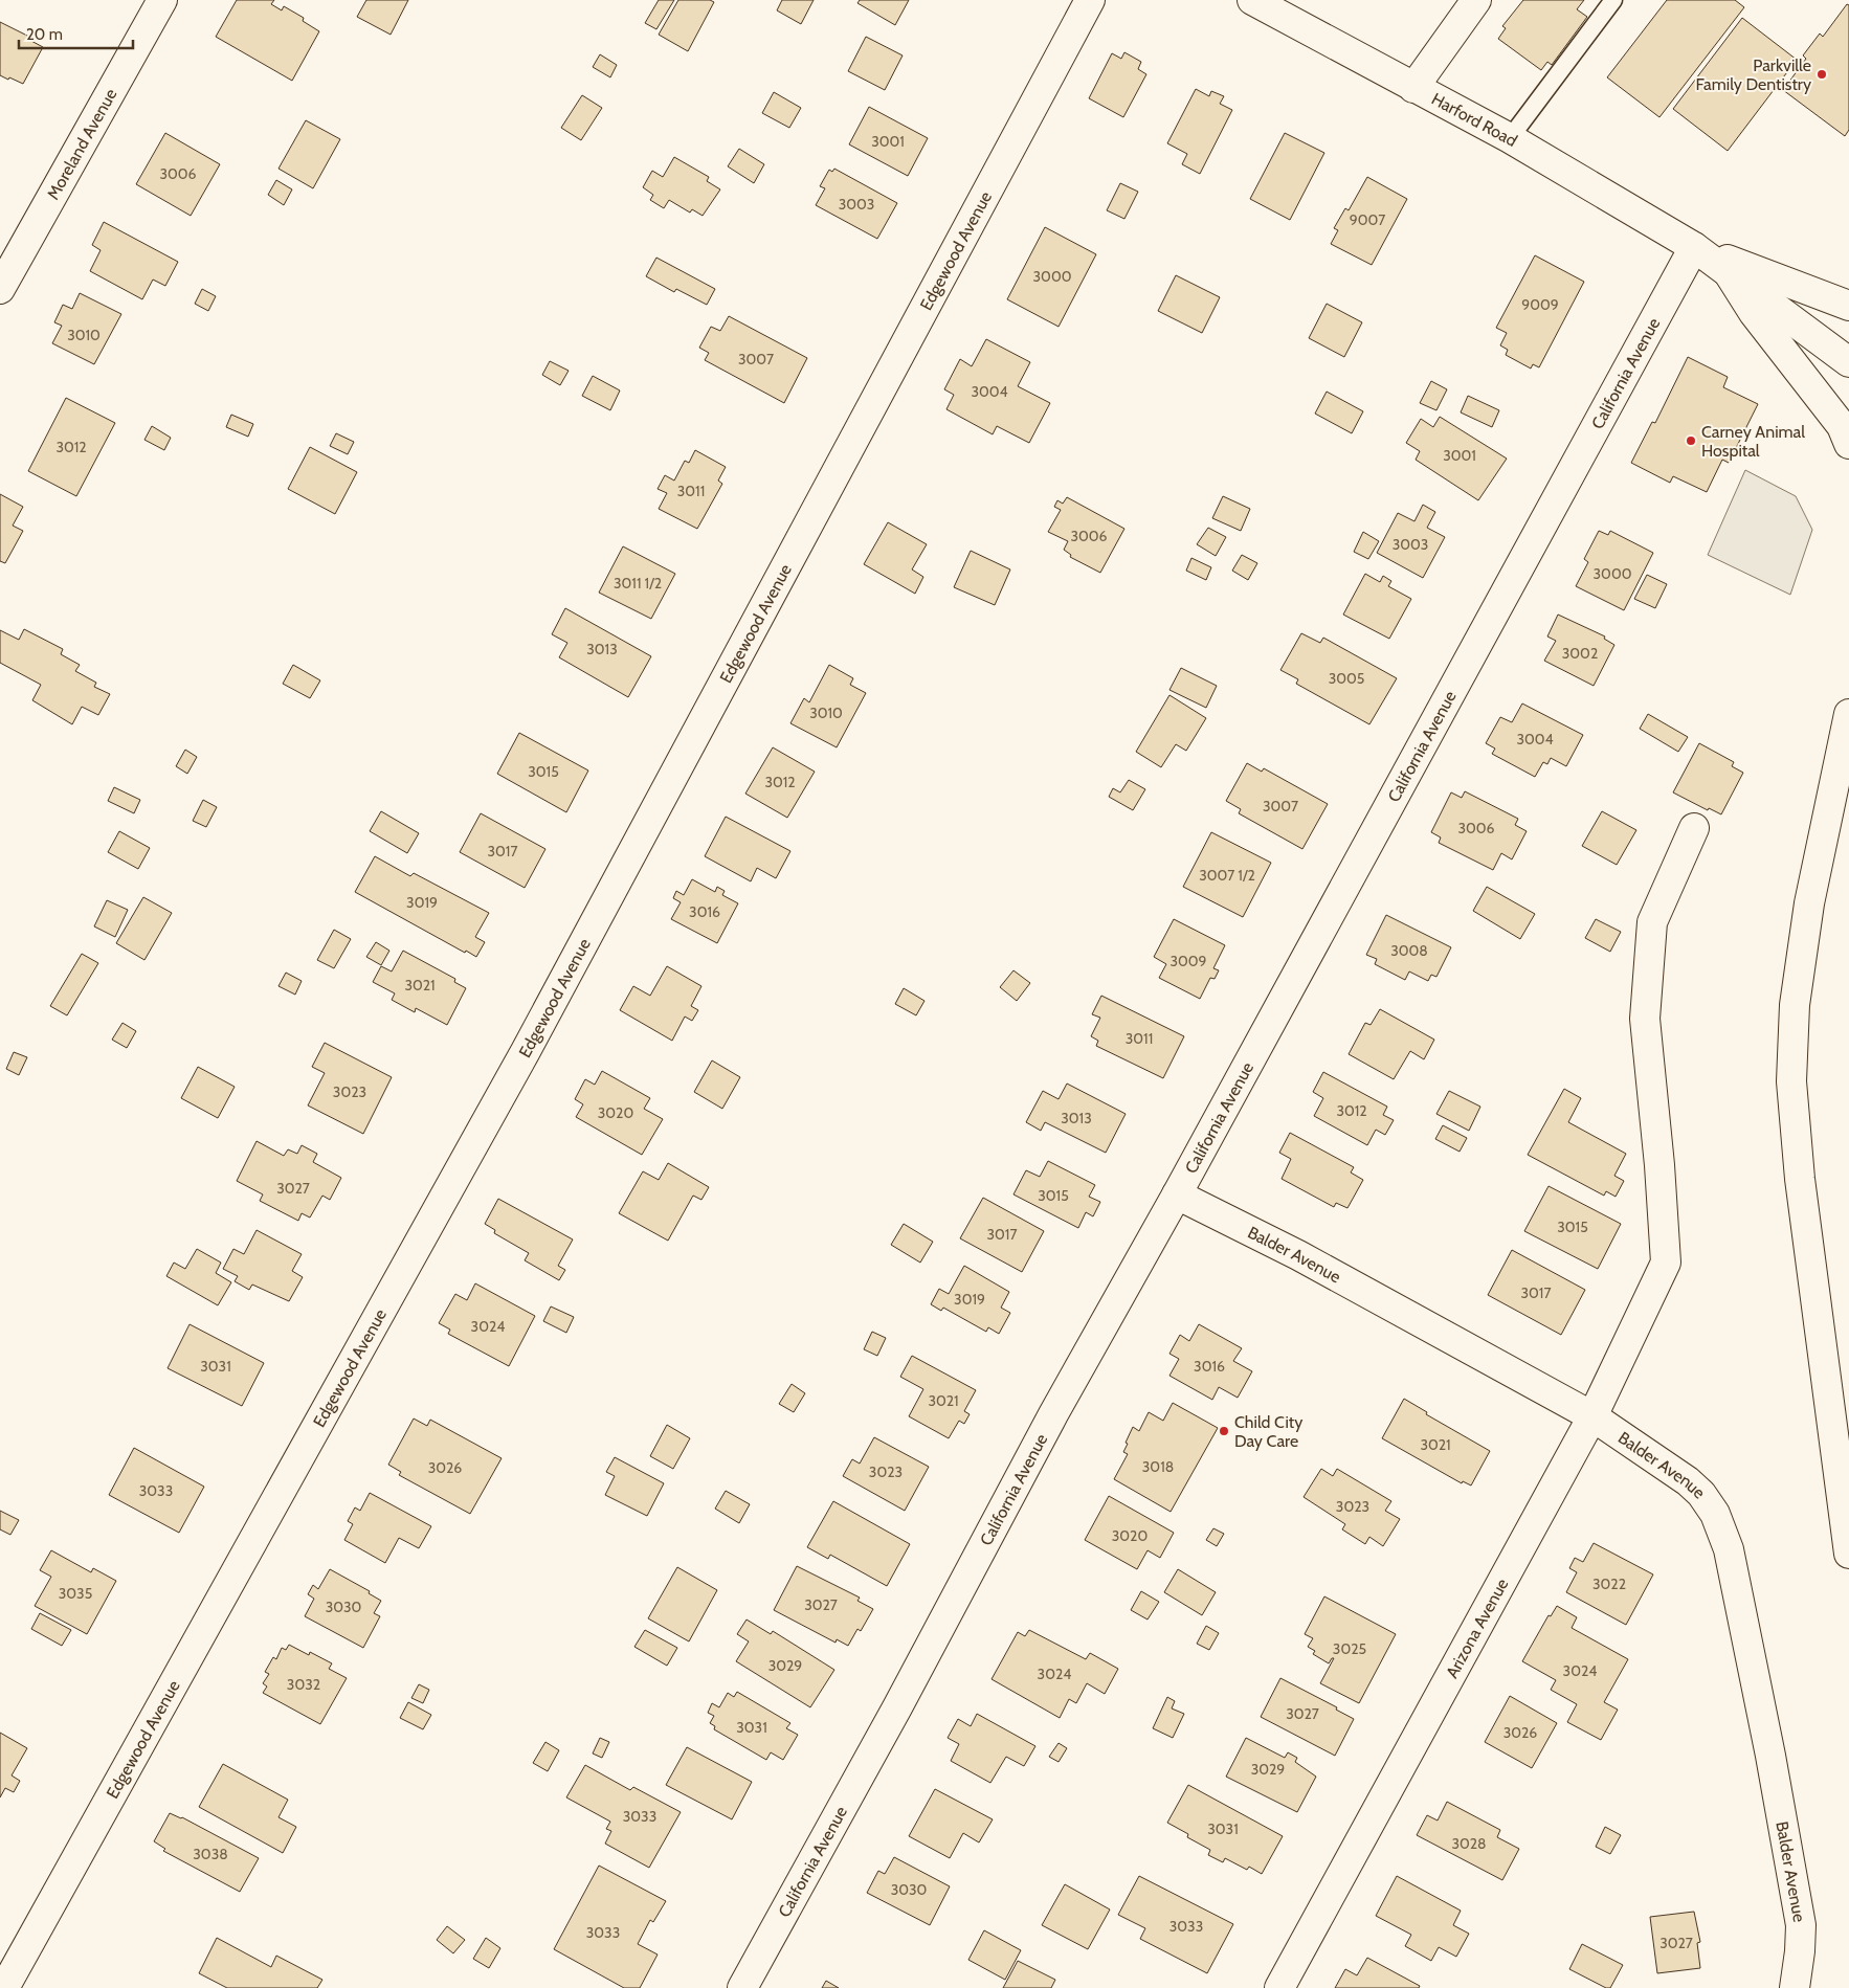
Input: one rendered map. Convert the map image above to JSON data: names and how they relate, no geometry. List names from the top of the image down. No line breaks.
{"streets":{"main road":["Harford Road","Moreland Avenue","Edgewood Avenue","California Avenue","Balder Avenue","Arizona Avenue"]},"crossings":[["Harford Road","California Avenue"],["California Avenue","Balder Avenue"],["Balder Avenue","Arizona Avenue"]],"places":["Parkville Family Dentistry","Carney Animal Hospital","Child City Day Care"],"house_numbers":["3001","3006","3003","9007","3000","9009","3010","3007","3004","3012","3001","3011","3006","3003","3000","3011 1/2","3013","3002","3005","3010","3004","3015","3012","3007","3006","3017","3007 1/2","3019","3016","3008","3009","3021","3011","3023","3012","3020","3013","3027","3015","3015","3017","3017","3019","3024","3031","3016","3021","3021","3018","3026","3023","3033","3023","3020","3022","3035","3027","3030","3025","3029","3024","3024","3032","3027","3031","3026","3029","3033","3031","3028","3038","3030","3033","3033","3027"],"scale_bar":"20 m"}
